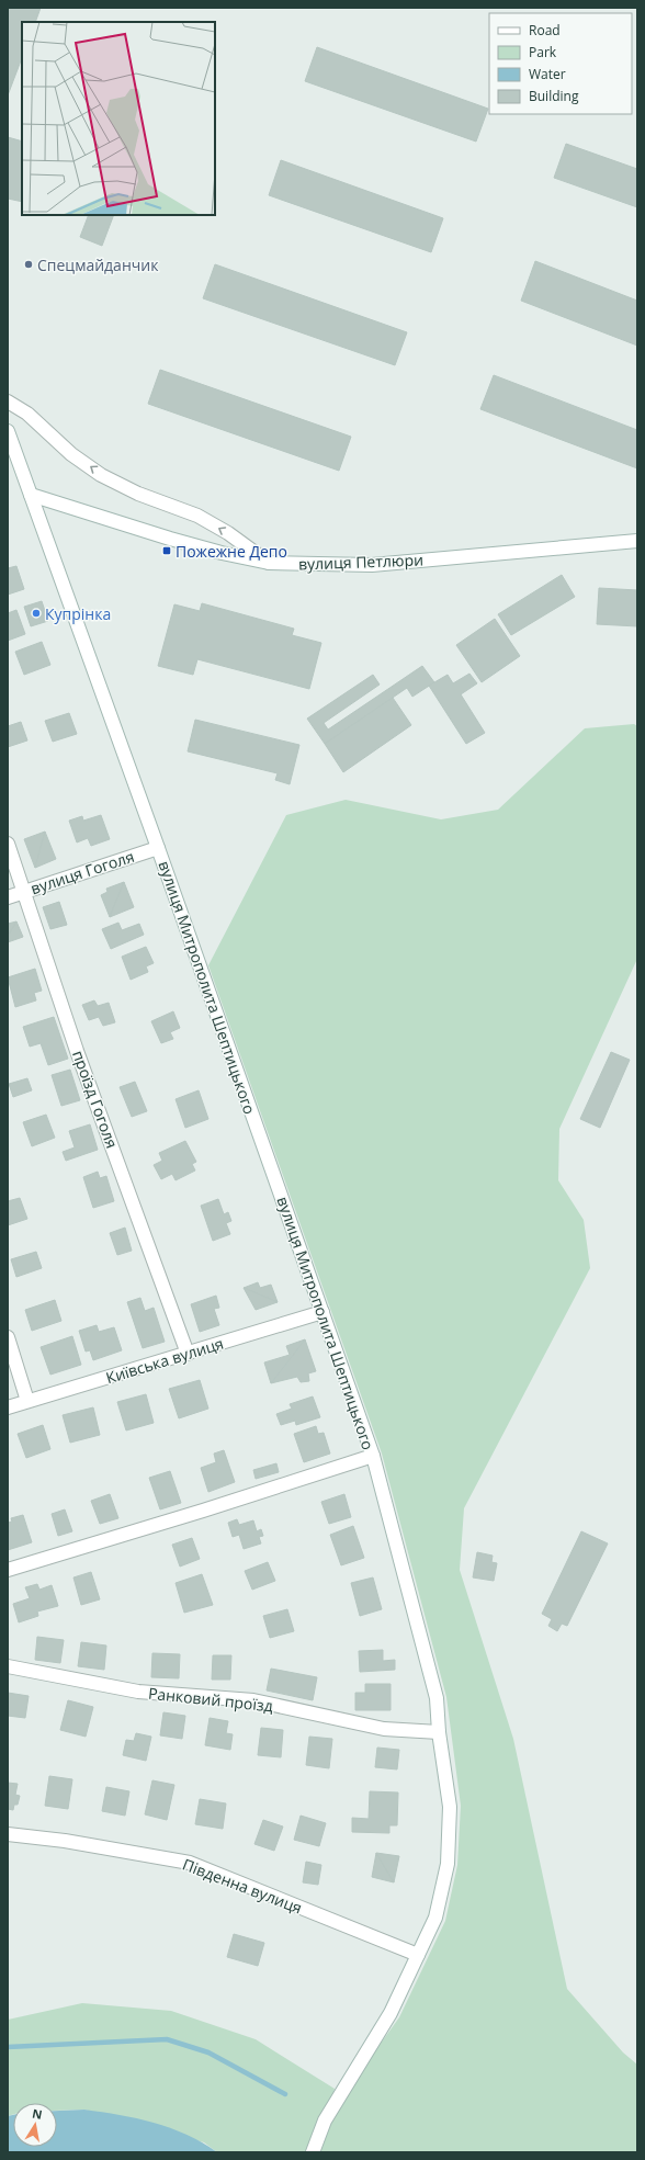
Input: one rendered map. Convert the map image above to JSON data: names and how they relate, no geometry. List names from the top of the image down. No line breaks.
{"streets":{"street":["вулиця Петлюри","вулиця Гоголя","вулиця Митрополита Шептицького","проїзд Гоголя","Київська вулиця","Ранковий проїзд","Південна вулиця"]},"crossings":[["вулиця Петлюри","вулиця Митрополита Шептицького"],["вулиця Гоголя","вулиця Митрополита Шептицького"],["вулиця Гоголя","проїзд Гоголя"],["вулиця Митрополита Шептицького","Київська вулиця"],["вулиця Митрополита Шептицького","Ранковий проїзд"],["вулиця Митрополита Шептицького","Південна вулиця"],["проїзд Гоголя","Київська вулиця"]],"places":{"other":["Спецмайданчик","Купрінка"],"transit":["Пожежне Депо"]},"legend":["Road","Park","Water","Building"],"north":"top"}
